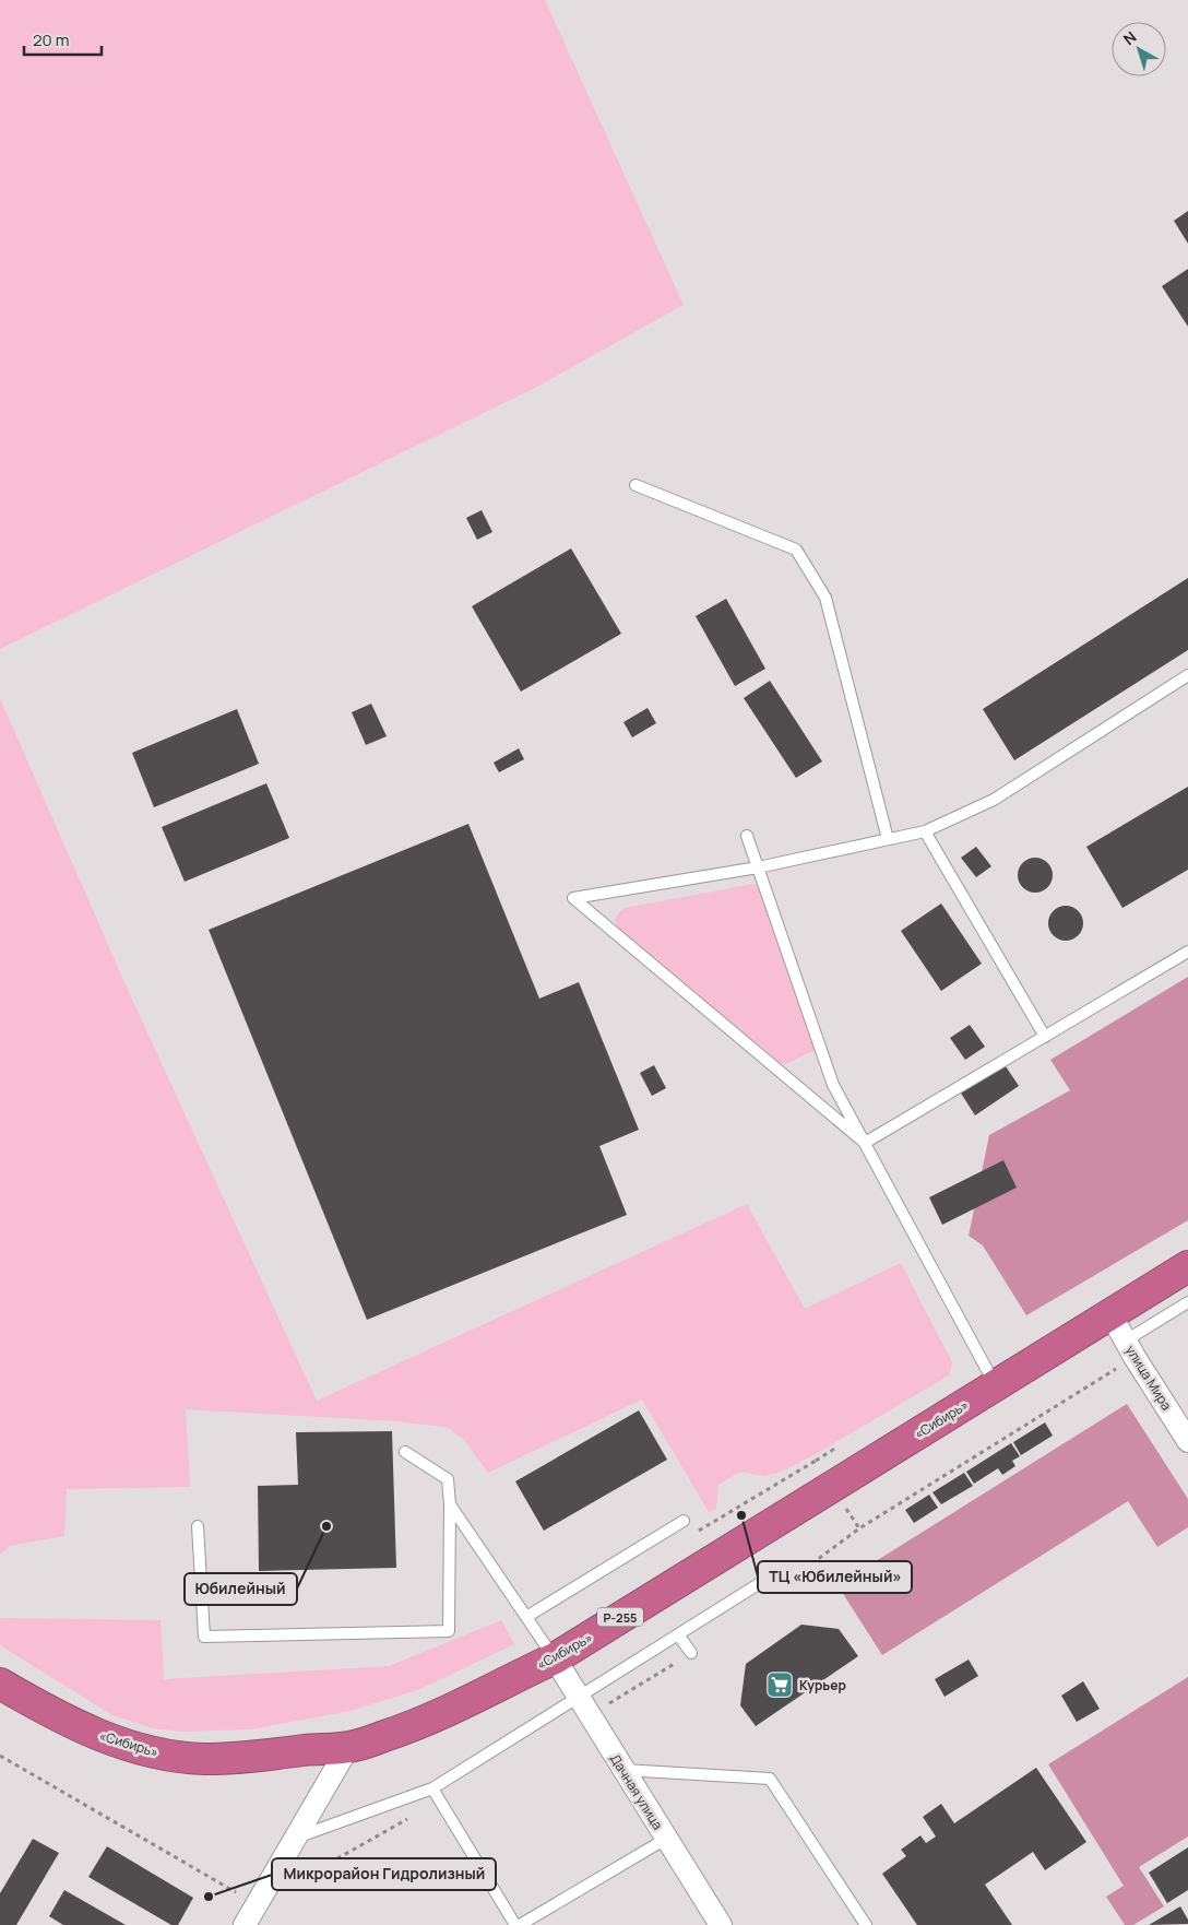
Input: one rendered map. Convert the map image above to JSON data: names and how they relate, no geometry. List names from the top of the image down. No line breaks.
{"streets":{"highway":["«Сибирь»","Р-255"],"street":["улица Мира","Дачная улица"]},"crossings":[["улица Мира","«Сибирь»"],["«Сибирь»","Дачная улица"]],"places":{"other":["ТЦ «Юбилейный»","Юбилейный","Микрорайон Гидролизный"],"supermarket":["Курьер"]},"scale_bar":"20 m","north":"top left"}
